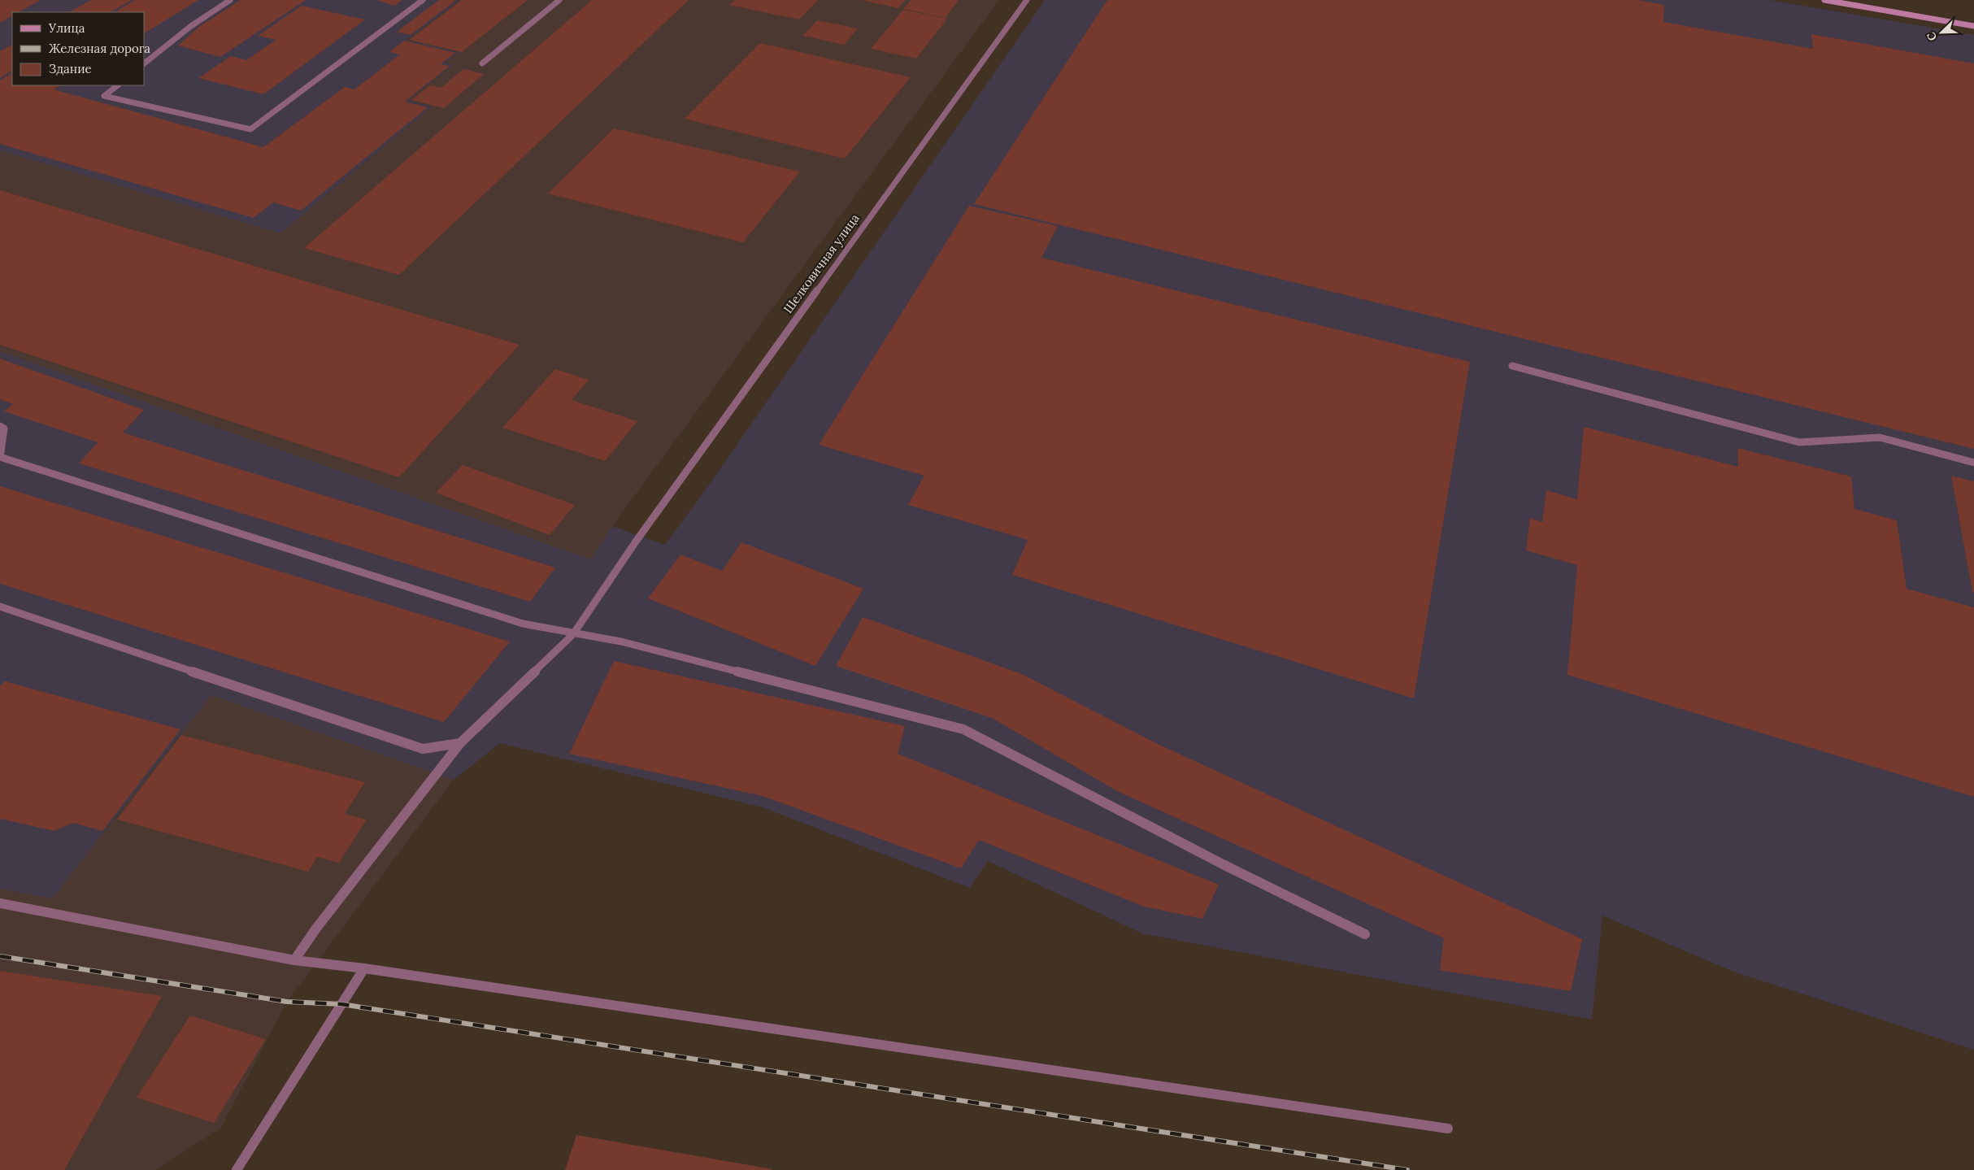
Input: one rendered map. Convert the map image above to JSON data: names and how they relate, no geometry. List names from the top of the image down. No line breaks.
{"streets":{"street":["Шелковичная улица"]},"legend":["Улица","Железная дорога","Здание"],"north":"bottom left"}
